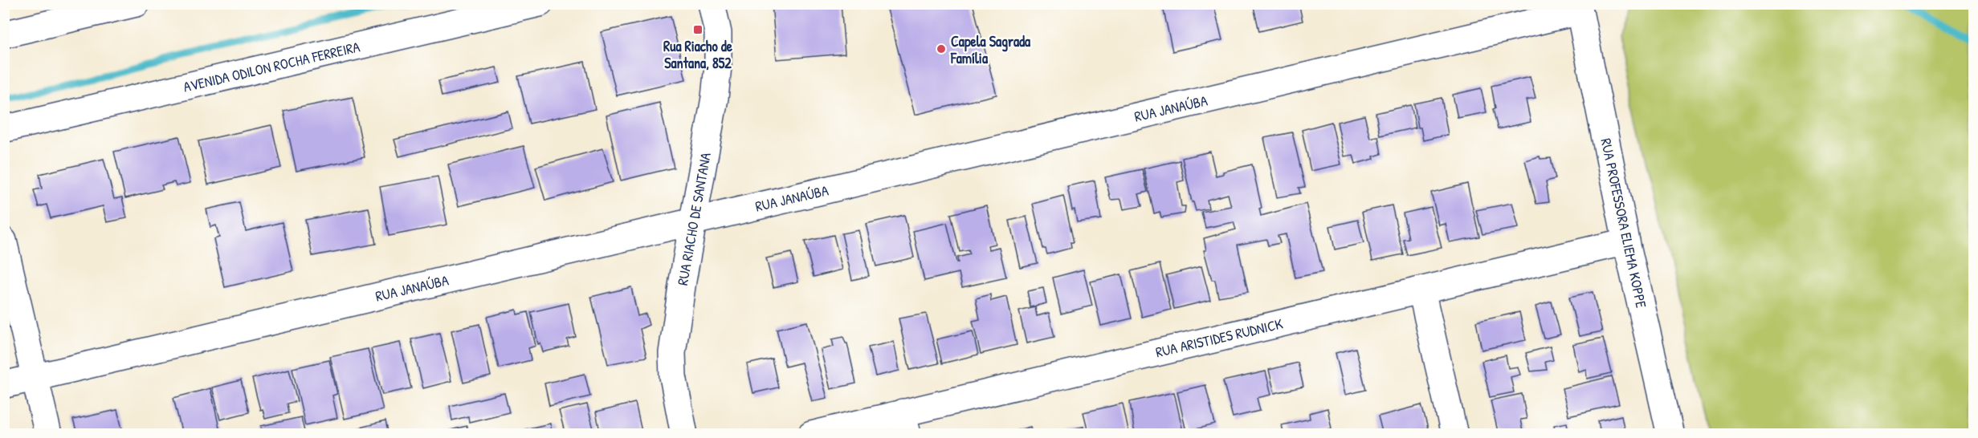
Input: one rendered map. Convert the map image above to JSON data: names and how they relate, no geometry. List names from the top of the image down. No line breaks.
{"streets":{"street":["AVENIDA ODILON ROCHA FERREIRA","RUA JANAÚBA","RUA RIACHO DE SANTANA","RUA PROFESSORA ELIEMA KOPPE","RUA ARISTIDES RUDNICK"]},"crossings":[["RUA JANAÚBA","RUA RIACHO DE SANTANA"],["RUA JANAÚBA","RUA PROFESSORA ELIEMA KOPPE"],["RUA PROFESSORA ELIEMA KOPPE","RUA ARISTIDES RUDNICK"]],"places":{"transit":["Rua Riacho de Santana, 852"],"other":["Capela Sagrada Família"]}}
